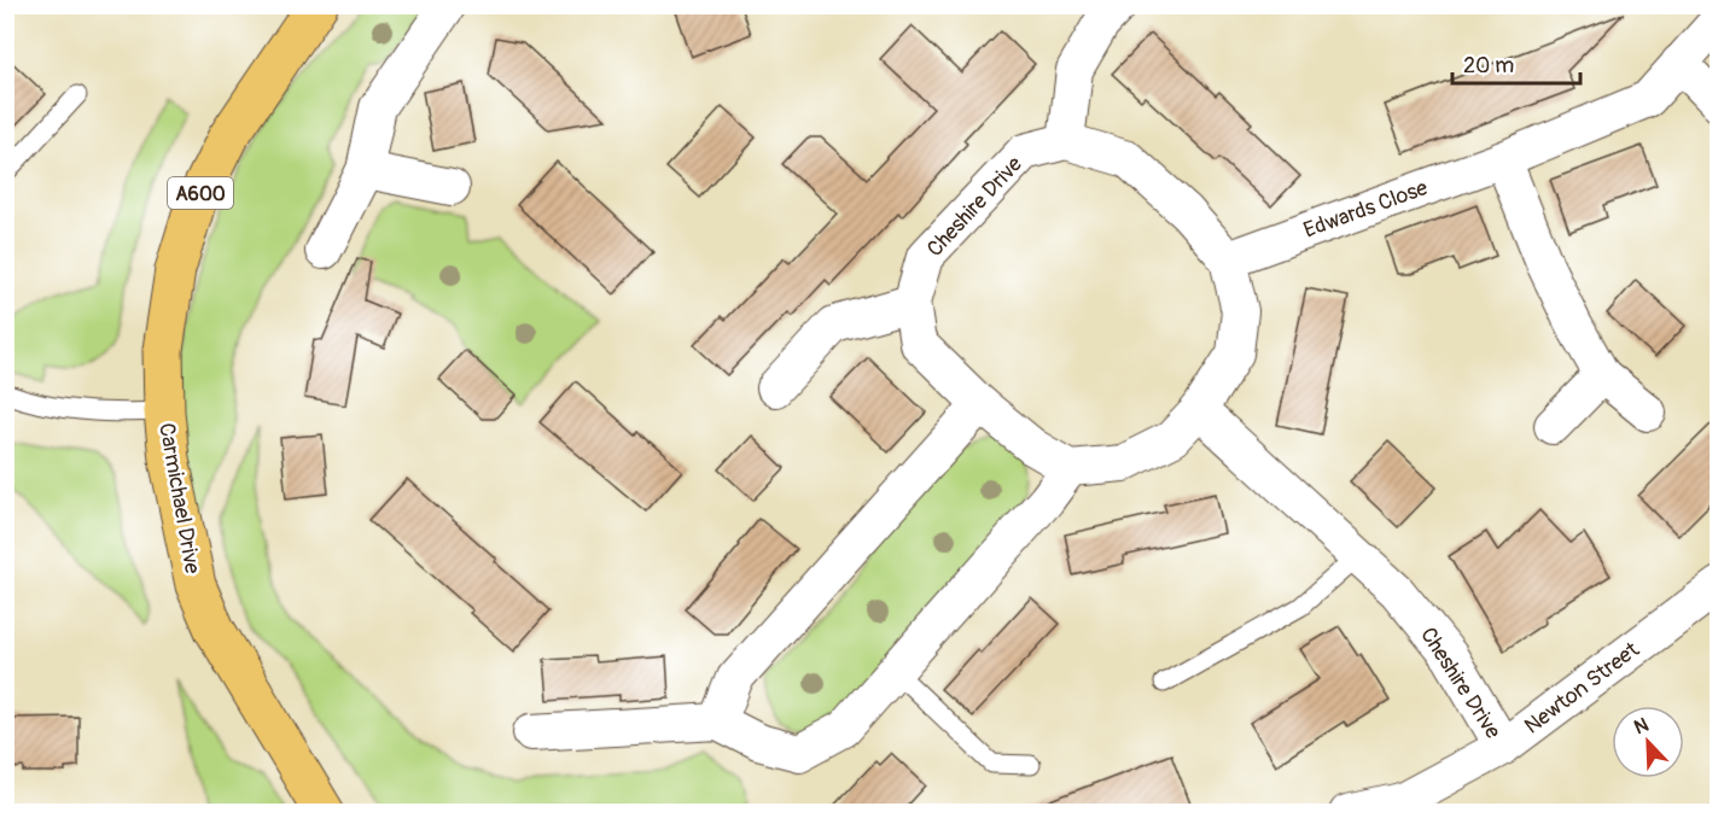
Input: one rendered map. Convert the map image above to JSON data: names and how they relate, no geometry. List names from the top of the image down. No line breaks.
{"streets":{"main road":["A600","Carmichael Drive"],"street":["Cheshire Drive","Edwards Close","Newton Street"]},"crossings":[["Cheshire Drive","Newton Street"]],"scale_bar":"20 m","north":"top left"}
